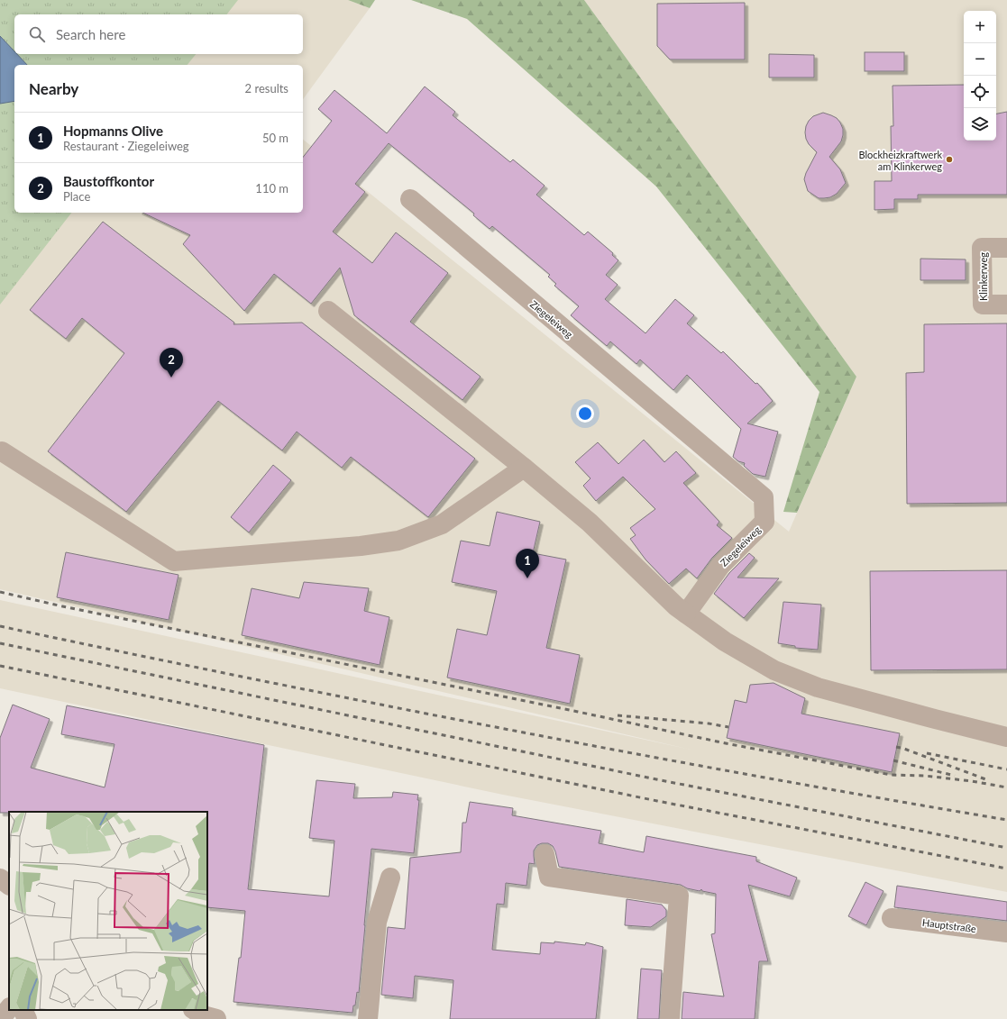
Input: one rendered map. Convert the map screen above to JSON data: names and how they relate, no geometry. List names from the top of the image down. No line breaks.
{"streets":{"street":["Klinkerweg","Ziegeleiweg","Hauptstraße"]},"places":["Blockheizkraftwerk am Klinkerweg"],"page":{"map_buttons":["+","−"],"search":"Search here","heading":["Nearby","2 results"],"list":[{"mark":"1","name":"Hopmanns Olive","note":"Restaurant · Ziegeleiweg","value":"50 m"},{"mark":"2","name":"Baustoffkontor","note":"Place","value":"110 m"}],"pins":["2","1"]}}
